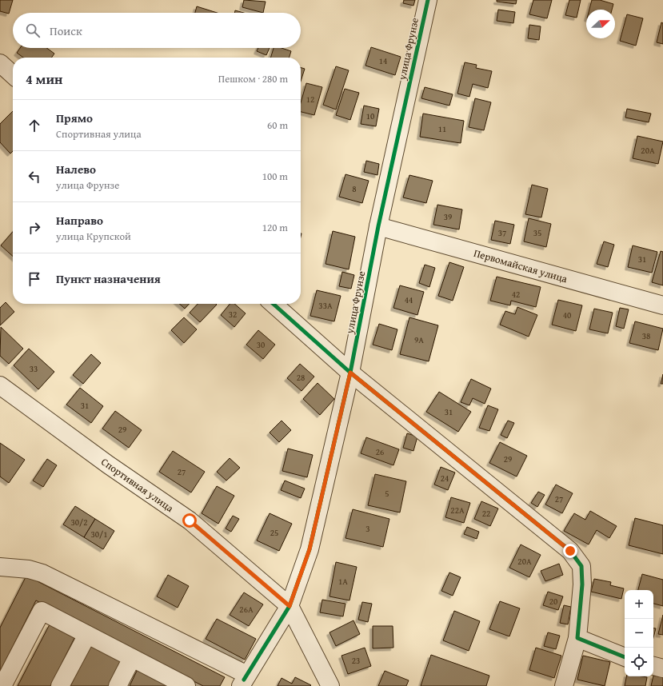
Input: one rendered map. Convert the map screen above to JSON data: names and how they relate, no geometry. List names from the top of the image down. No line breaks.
{"streets":{"street":["улица Фрунзе","Первомайская улица","Спортивная улица"]},"crossings":[["улица Фрунзе","Первомайская улица"],["улица Фрунзе","Спортивная улица"]],"house_numbers":["14","12","10","11","20А","8","39","37","35","31","42","44","33А","32","40","38","9А","30","33","28","31","31","29","26","29","27","24","5","27","22А","22","30/2","3","25","30/1","20А","1А","20","26А","23"],"north":"right","page":{"search":"Поиск","heading":["4 мин","Пешком · 280 m"],"list":[["Прямо","Спортивная улица","60 m"],["Налево","улица Фрунзе","100 m"],["Направо","улица Крупской","120 m"],"Пункт назначения"],"map_buttons":["+","−"]}}
